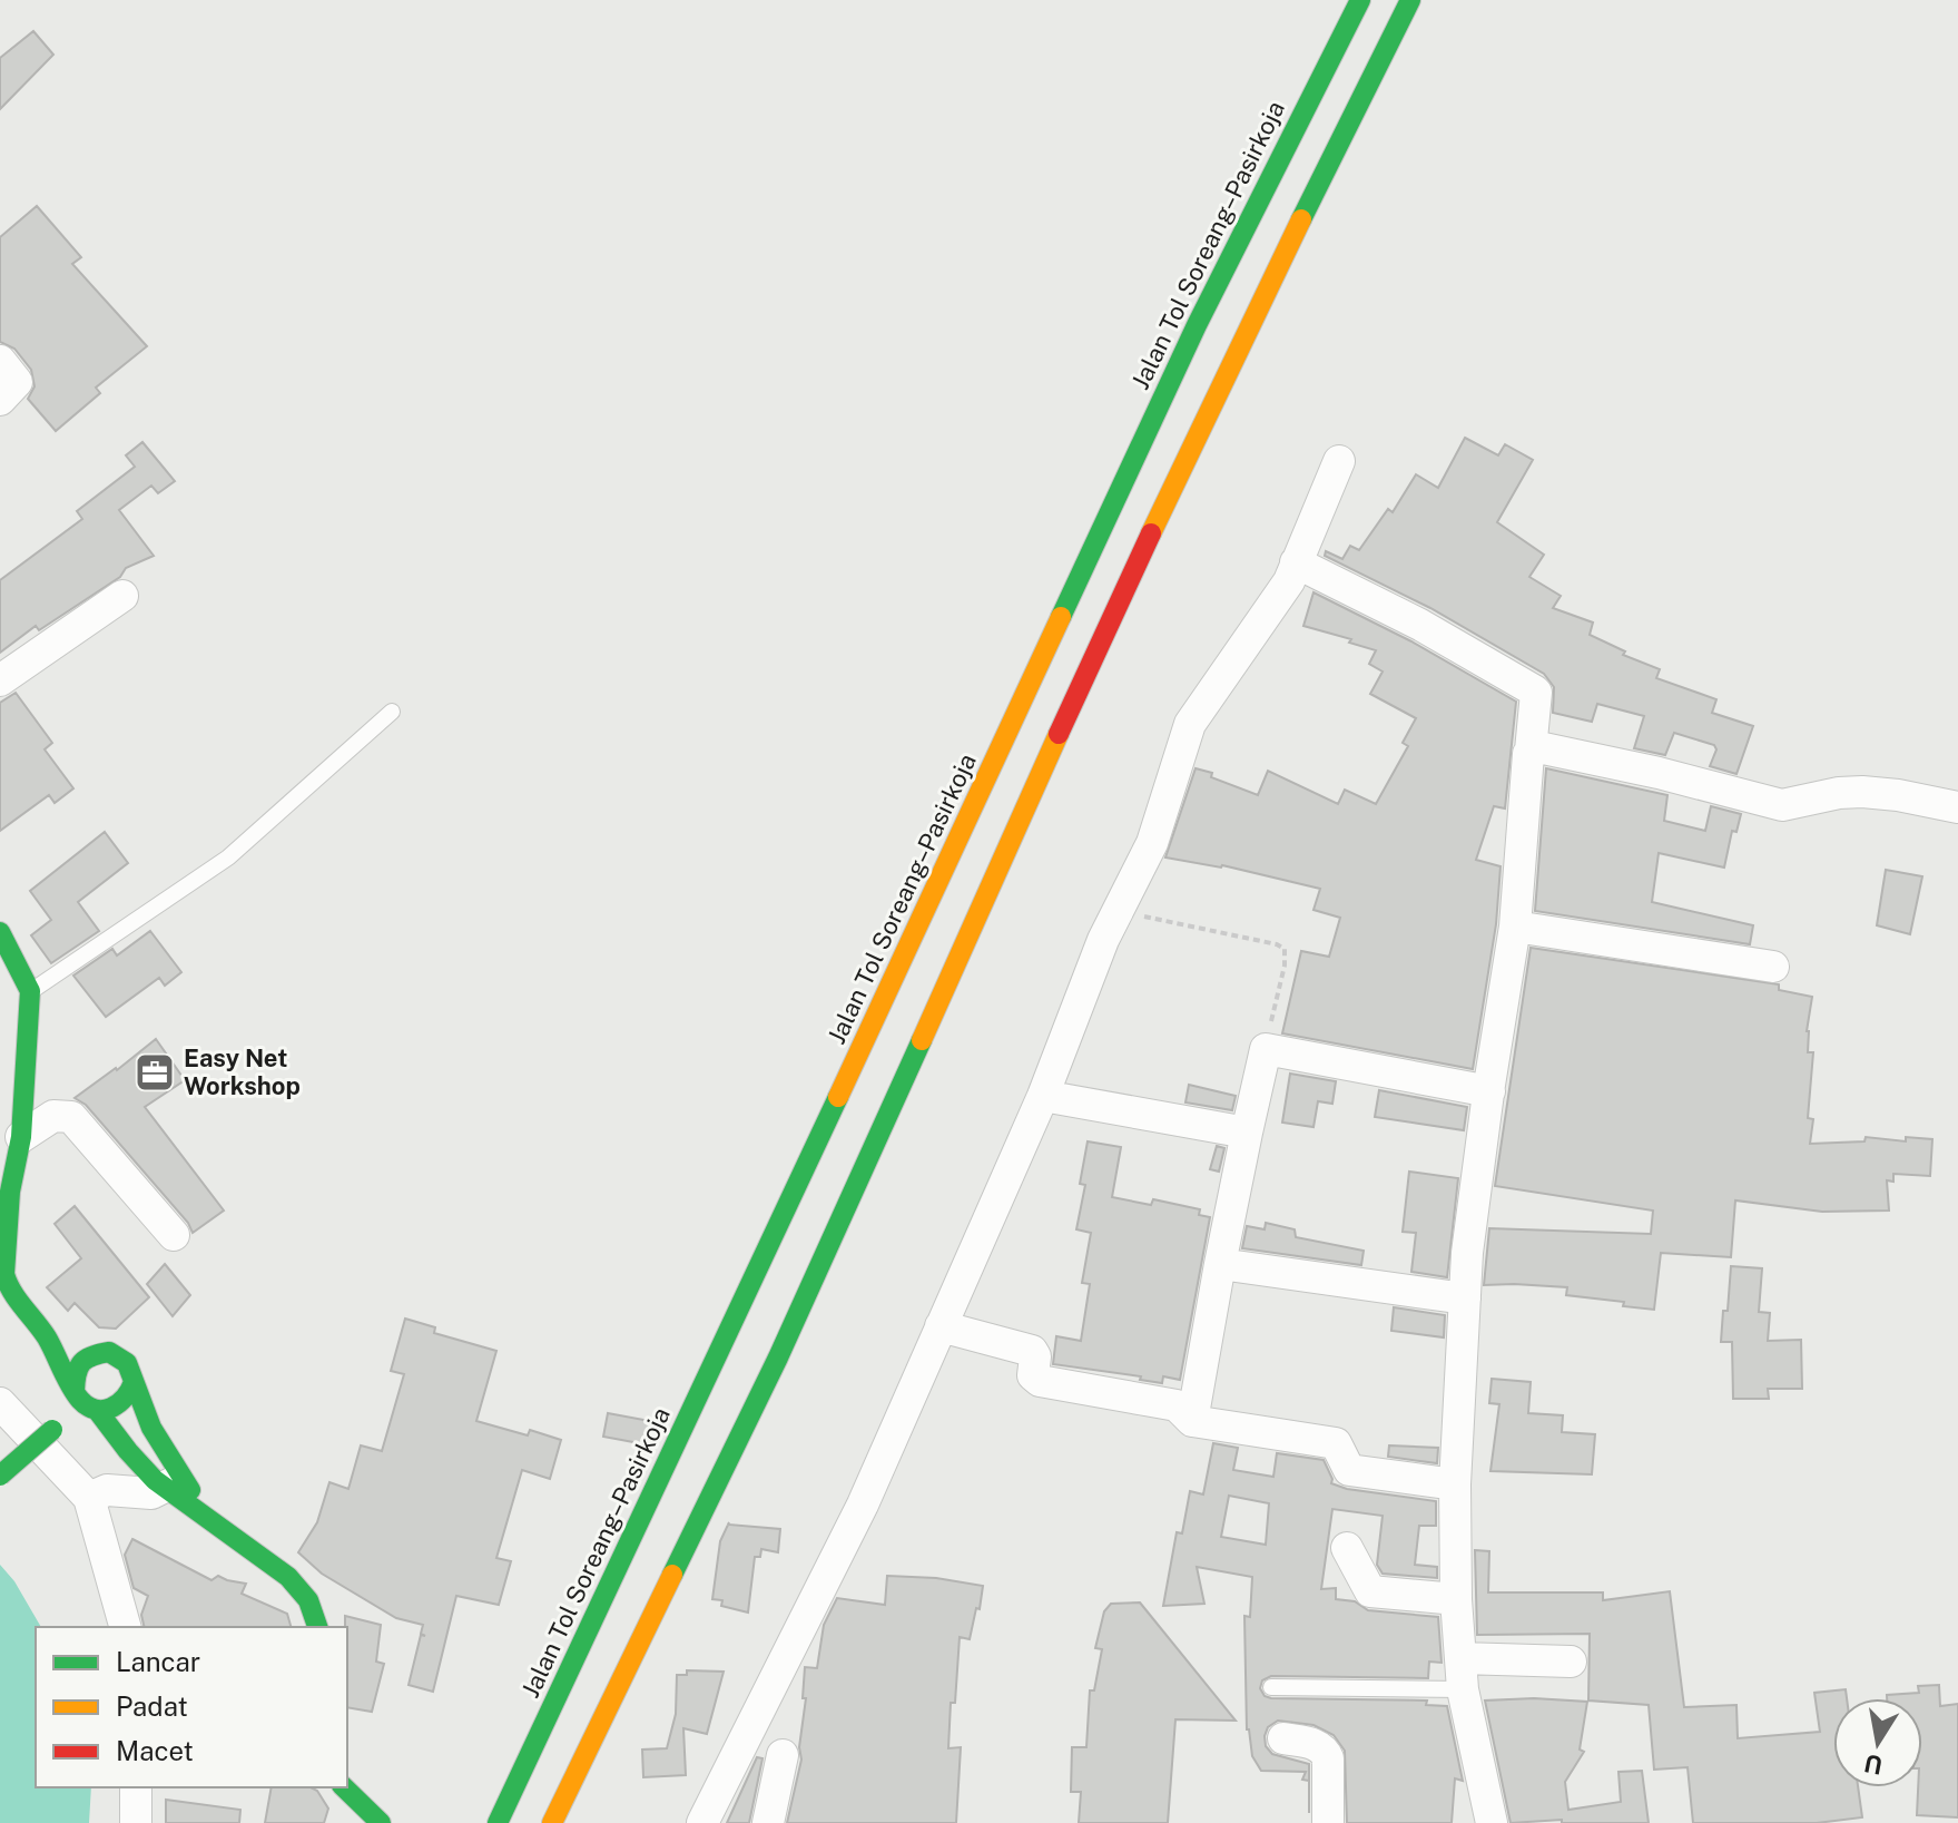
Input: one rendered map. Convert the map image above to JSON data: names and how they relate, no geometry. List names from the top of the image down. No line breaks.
{"streets":{"main road":["Jalan Tol Soreang–Pasirkoja"]},"places":{"office":["Easy Net Workshop"]},"legend":["Lancar","Padat","Macet"],"north":"bottom"}
